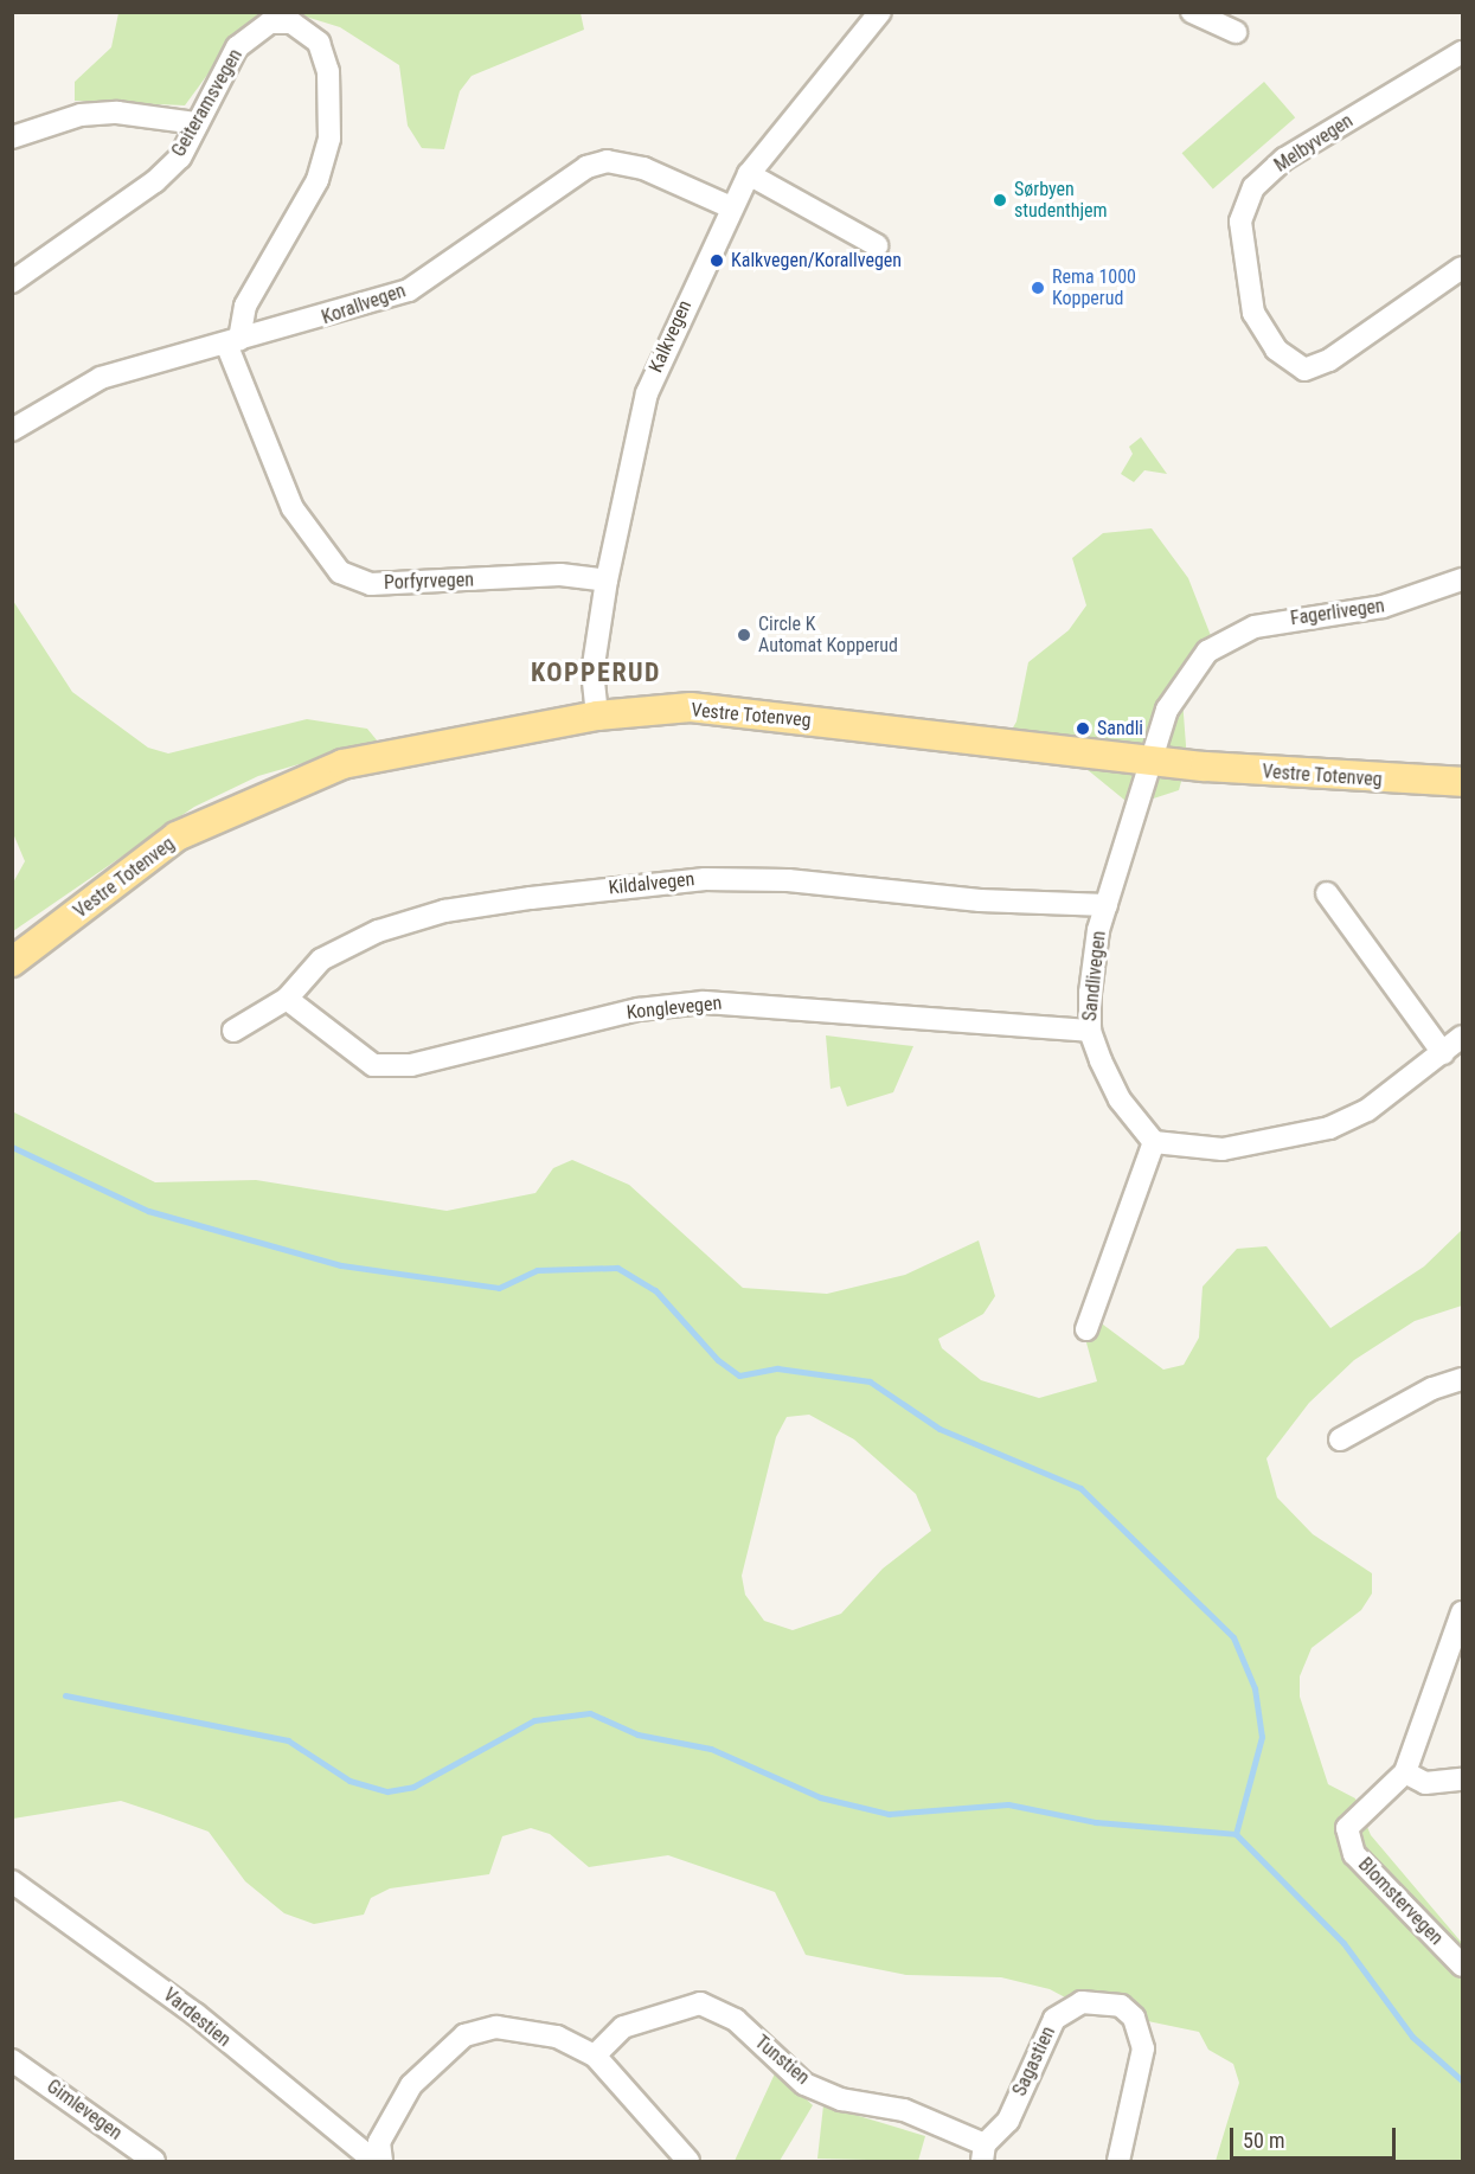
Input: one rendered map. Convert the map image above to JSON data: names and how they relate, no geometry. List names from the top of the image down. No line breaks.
{"streets":{"main road":["Vestre Totenveg"],"street":["Geiteramsvegen","Melbyvegen","Korallvegen","Kalkvegen","Porfyrvegen","Fagerlivegen","Kildalvegen","Sandlivegen","Konglevegen","Blomstervegen","Vardestien","Tunstien","Sagastien","Gimlevegen"]},"crossings":[["Geiteramsvegen","Korallvegen"],["Geiteramsvegen","Porfyrvegen"],["Korallvegen","Kalkvegen"],["Korallvegen","Porfyrvegen"],["Kalkvegen","Porfyrvegen"],["Kalkvegen","Vestre Totenveg"],["Fagerlivegen","Vestre Totenveg"],["Fagerlivegen","Sandlivegen"],["Vestre Totenveg","Sandlivegen"],["Kildalvegen","Sandlivegen"],["Kildalvegen","Konglevegen"],["Sandlivegen","Konglevegen"],["Tunstien","Sagastien"]],"districts":["KOPPERUD"],"places":["Sørbyen studenthjem","Kalkvegen/Korallvegen","Rema 1000 Kopperud","Circle K Automat Kopperud","Sandli"],"scale_bar":"50 m"}
